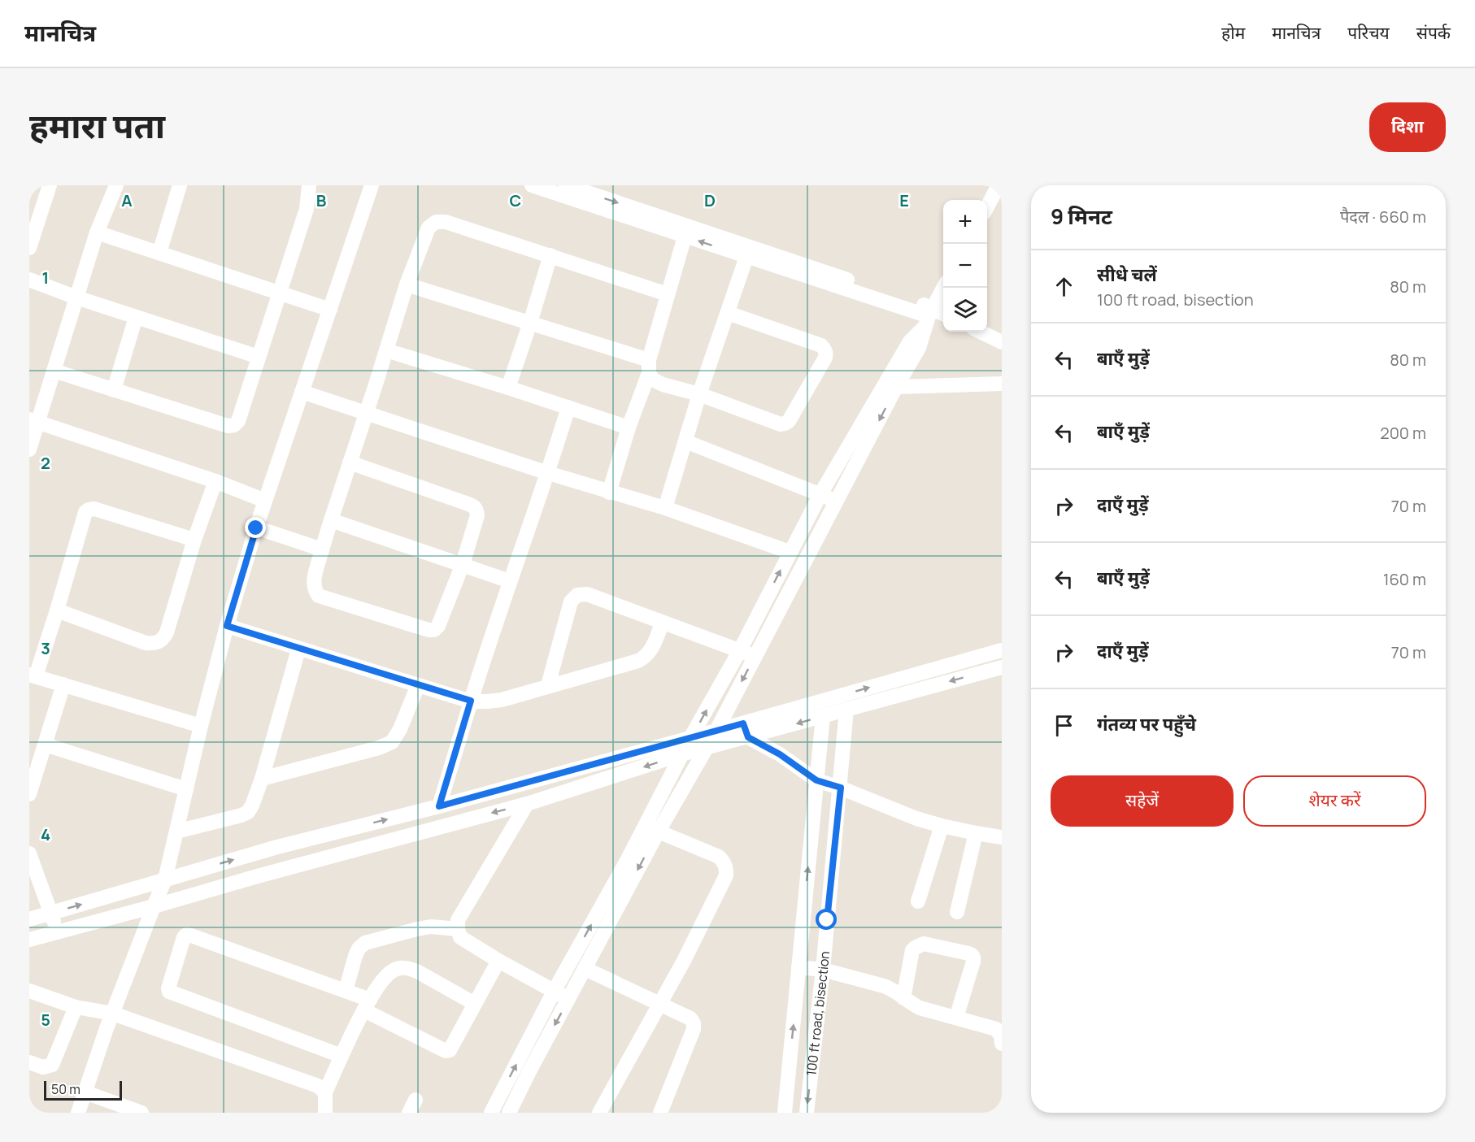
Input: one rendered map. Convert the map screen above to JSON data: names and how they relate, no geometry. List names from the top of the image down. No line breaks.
{"streets":{"street":["100 ft road, bisection"]},"scale_bar":"50 m","page":{"header":"मानचित्र","nav":["होम","मानचित्र","परिचय","संपर्क"],"title":"हमारा पता","buttons":["दिशा",["सहेजें","शेयर करें"]],"heading":["9 मिनट","पैदल · 660 m"],"map_buttons":["+","−"],"list":[["सीधे चलें","100 ft road, bisection","80 m"],["बाएँ मुड़ें","80 m"],["बाएँ मुड़ें","200 m"],["दाएँ मुड़ें","70 m"],["बाएँ मुड़ें","160 m"],["दाएँ मुड़ें","70 m"],"गंतव्य पर पहुँचे"],"scale":"50 m"},"grid":{"columns":["A","B","C","D","E"],"rows":["1","2","3","4","5"]}}
